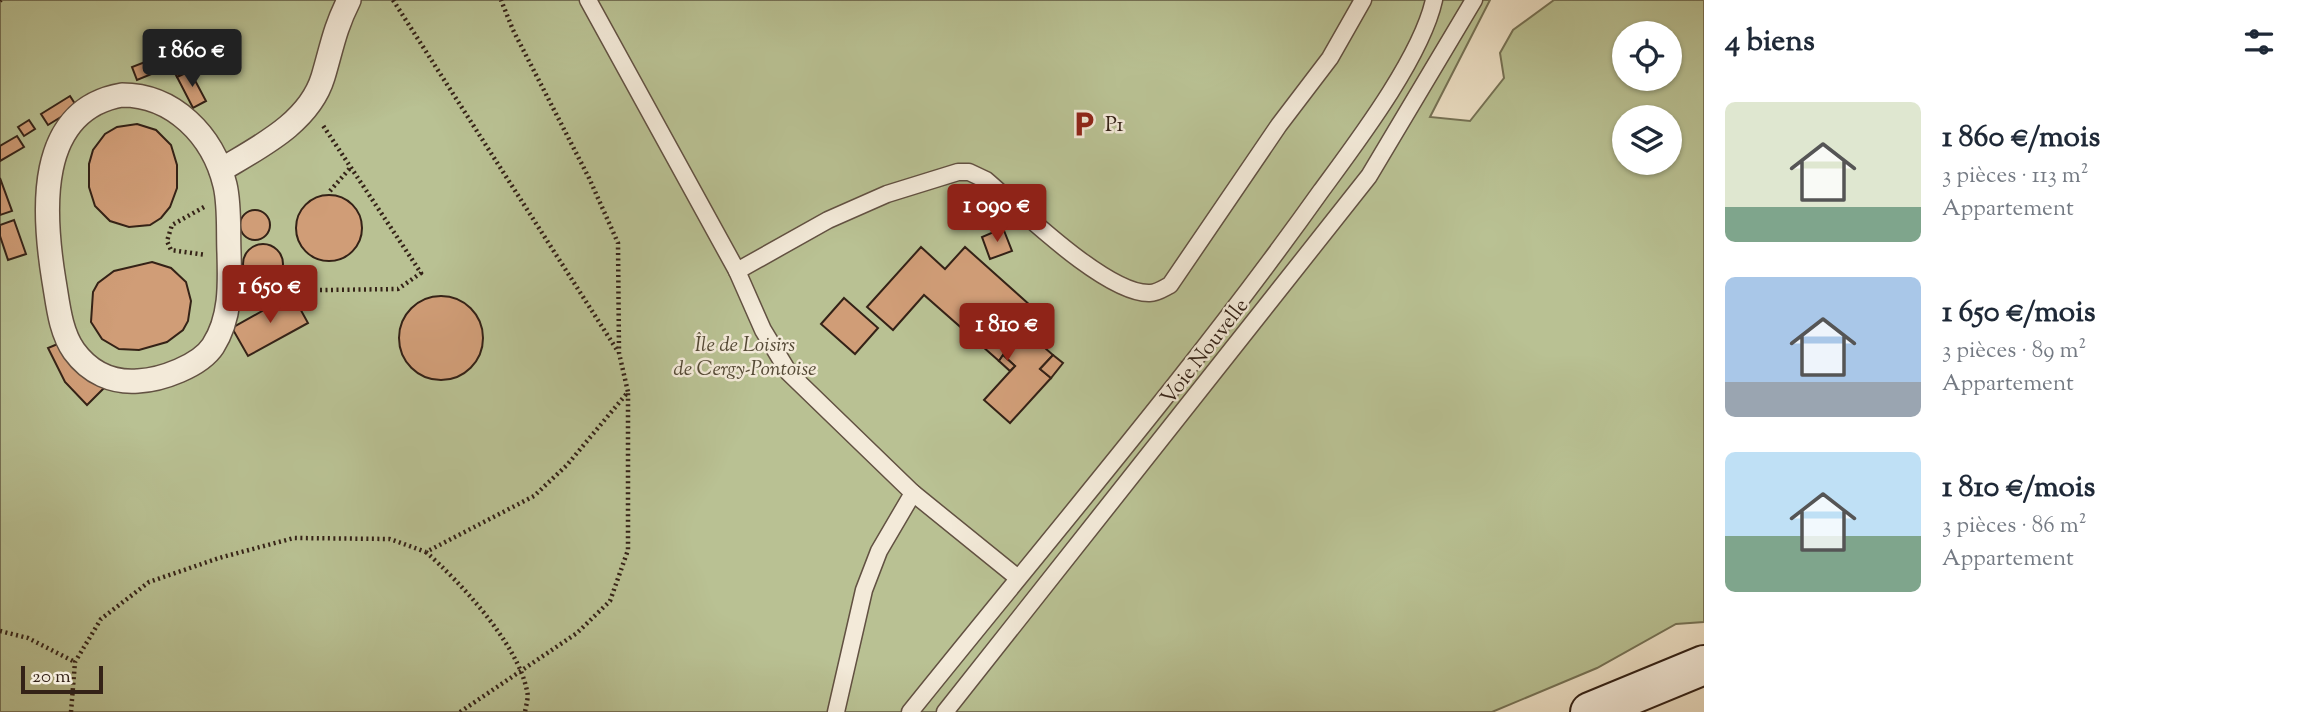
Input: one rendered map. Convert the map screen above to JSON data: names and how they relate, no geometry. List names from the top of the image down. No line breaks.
{"streets":{"lane":["Voie Nouvelle"]},"parks":["Île de Loisirs de Cergy-Pontoise"],"places":{"parking":["P1"]},"scale_bar":"20 m","page":{"heading":"4 biens","price":["1 860 €","1 090 €","1 650 €","1 810 €"],"list":[{"name":"1 860 €/mois","note":"3 pièces · 113 m² · Appartement"},{"name":"1 650 €/mois","note":"3 pièces · 89 m² · Appartement"},{"name":"1 810 €/mois","note":"3 pièces · 86 m² · Appartement"}],"scale":"20 m"}}
